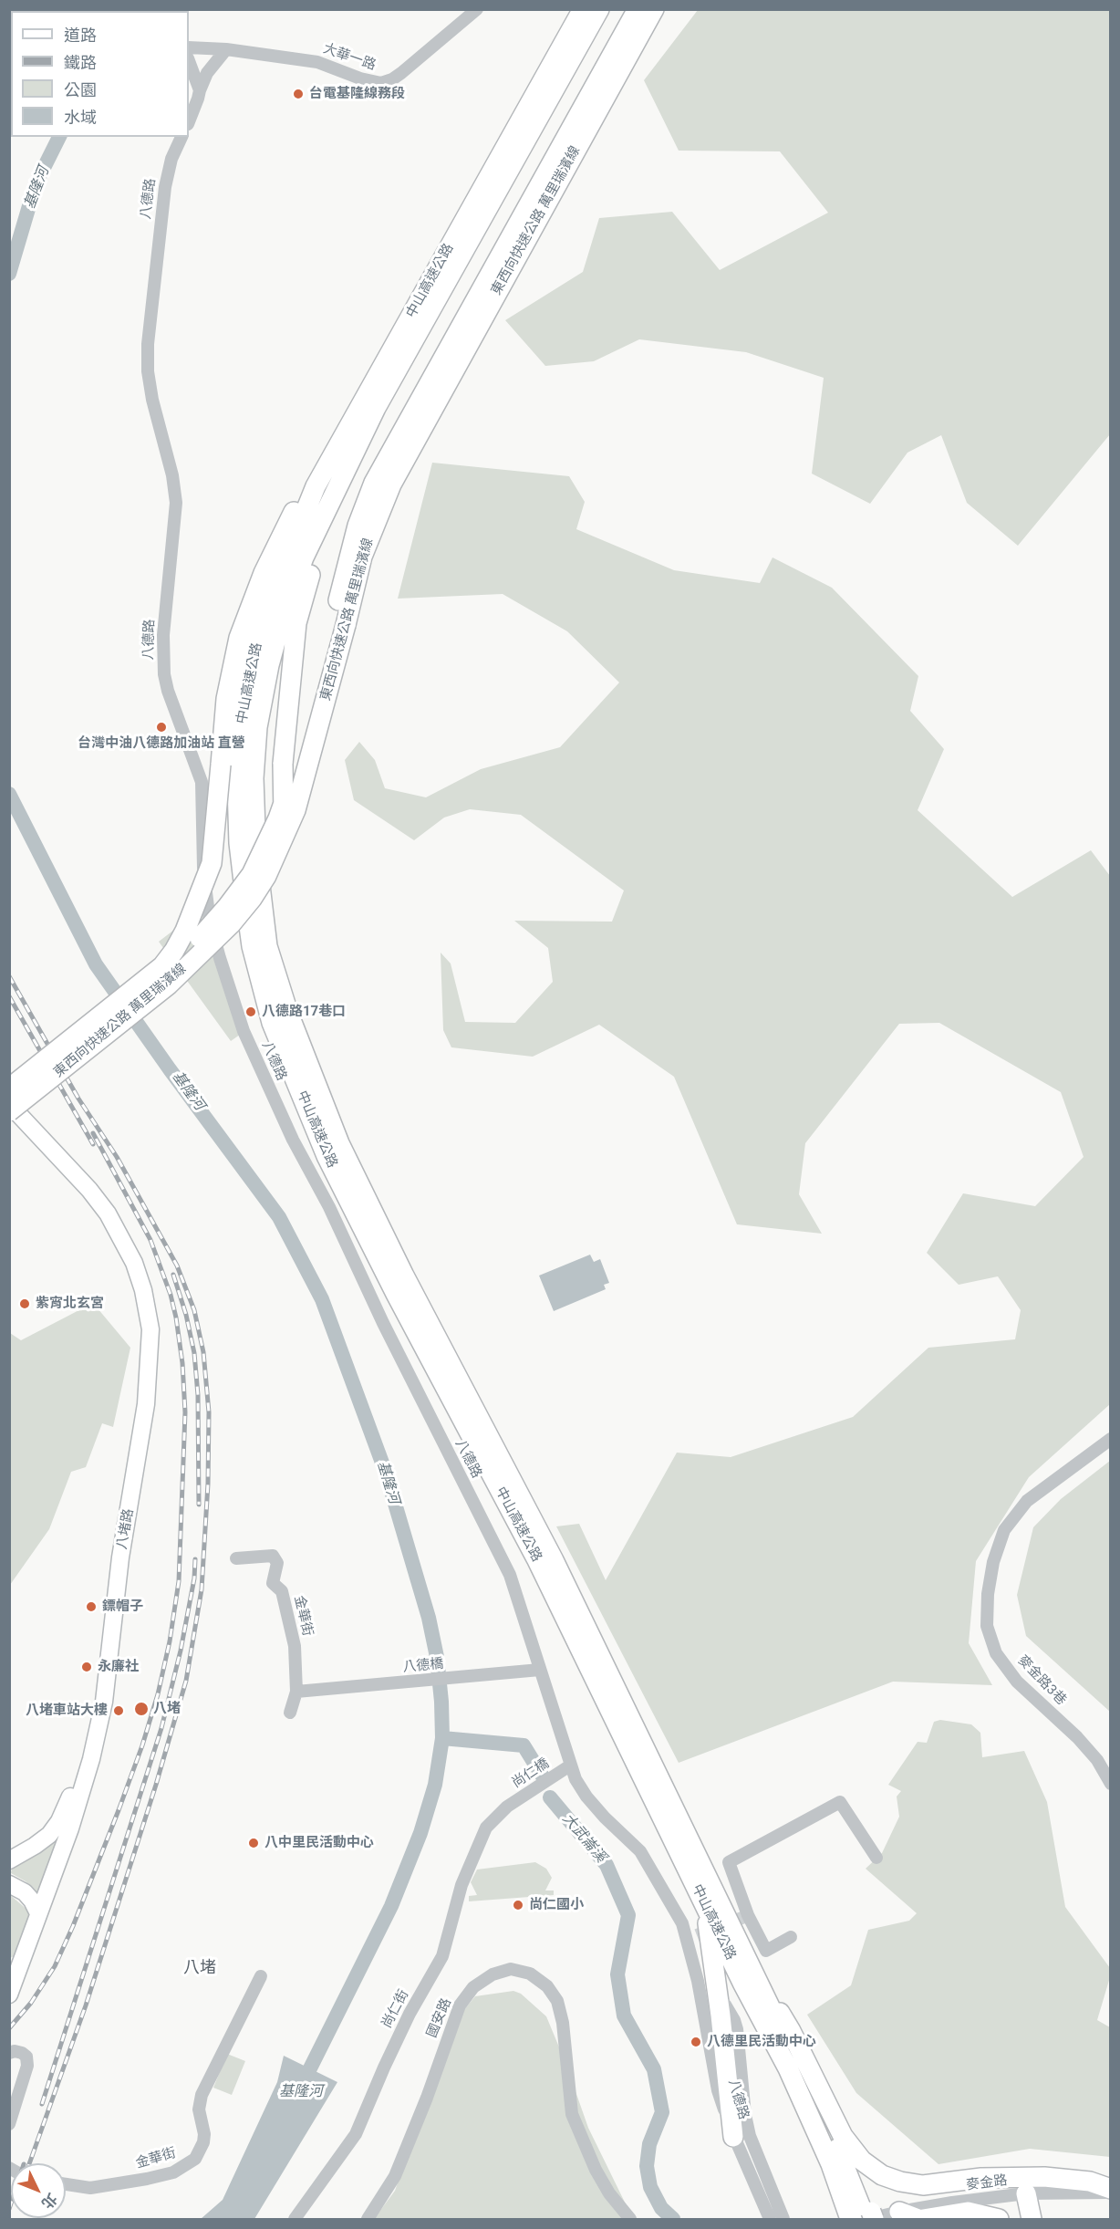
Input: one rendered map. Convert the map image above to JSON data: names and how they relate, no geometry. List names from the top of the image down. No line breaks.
{"streets":{"highway":["東西向快速公路 萬里瑞濱線","中山高速公路"],"main road":["八堵路"],"street":["大華一路","八德路","金華街","八德橋","麥金路3巷","尚仁橋","尚仁街","國安路","麥金路"]},"crossings":[["八德路","八德橋"],["八德路","尚仁橋"],["中山高速公路","麥金路"],["金華街","八德橋"],["尚仁橋","尚仁街"]],"districts":["八堵"],"water":["基隆河","大武崙溪"],"places":["台電基隆線務段","台灣中油八德路加油站 直營","八德路17巷口","紫宵北玄宮","鏢帽子","永廉社","八堵","八堵車站大樓","八中里民活動中心","尚仁國小","八德里民活動中心"],"legend":["道路","鐵路","公園","水域"],"north":"bottom right"}
